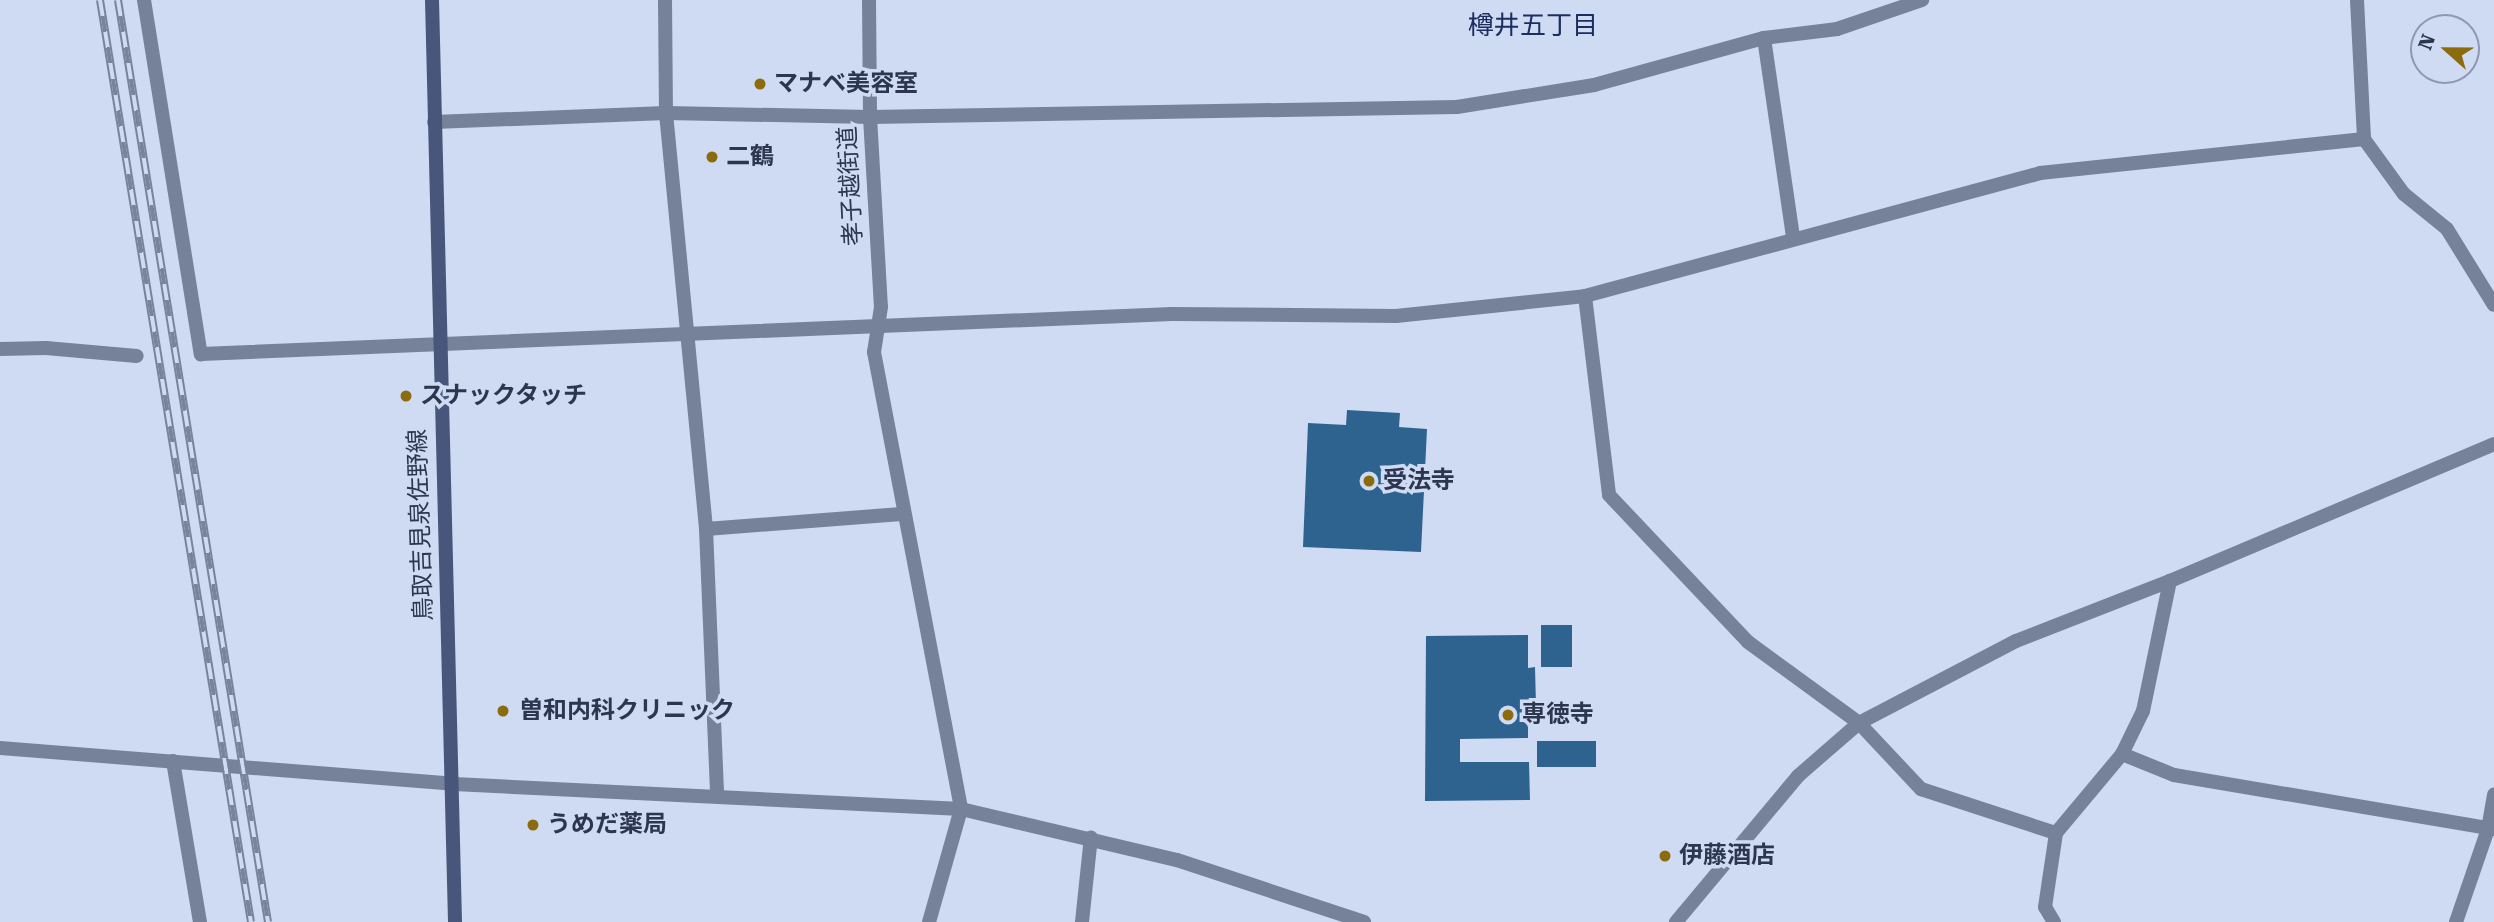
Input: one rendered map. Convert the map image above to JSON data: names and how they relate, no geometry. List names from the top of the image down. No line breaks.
{"streets":{"main road":["鳥取吉見泉佐野線"],"street":["孝子越街道"]},"districts":["樽井五丁目"],"places":["マナベ美容室","二鶴","スナックタッチ","受法寺","曽和内科クリニック","専徳寺","うめだ薬局","伊藤酒店"],"north":"left"}
